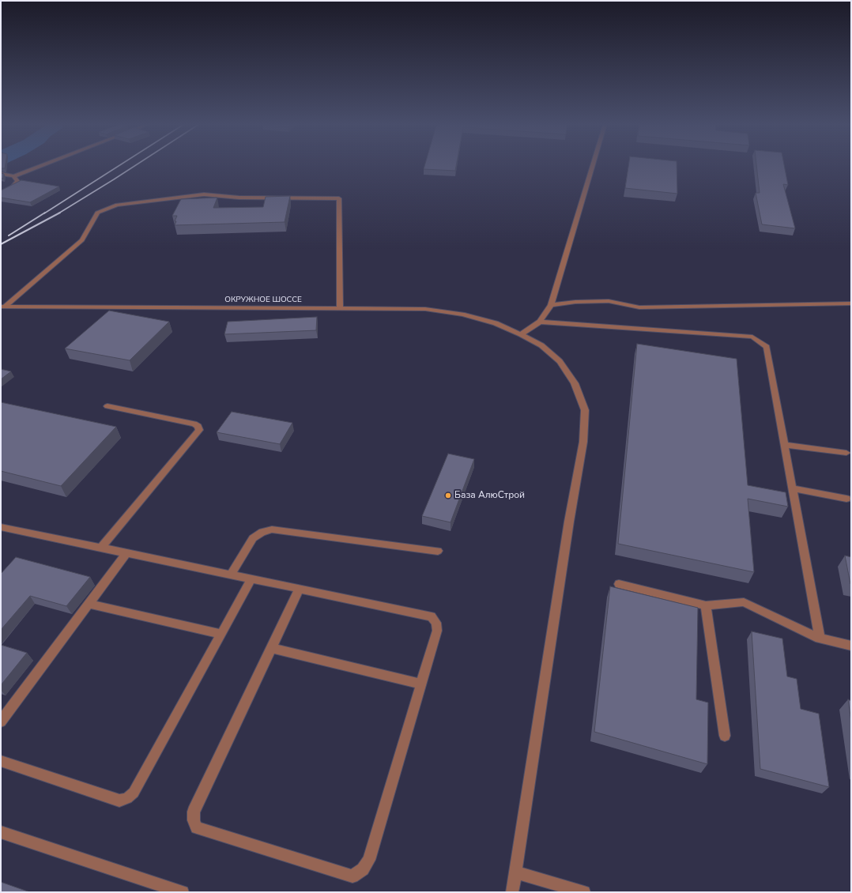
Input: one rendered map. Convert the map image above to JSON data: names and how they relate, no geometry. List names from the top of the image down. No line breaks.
{"streets":{"street":["ОКРУЖНОЕ ШОССЕ"]},"places":["База АлюСтрой"]}
